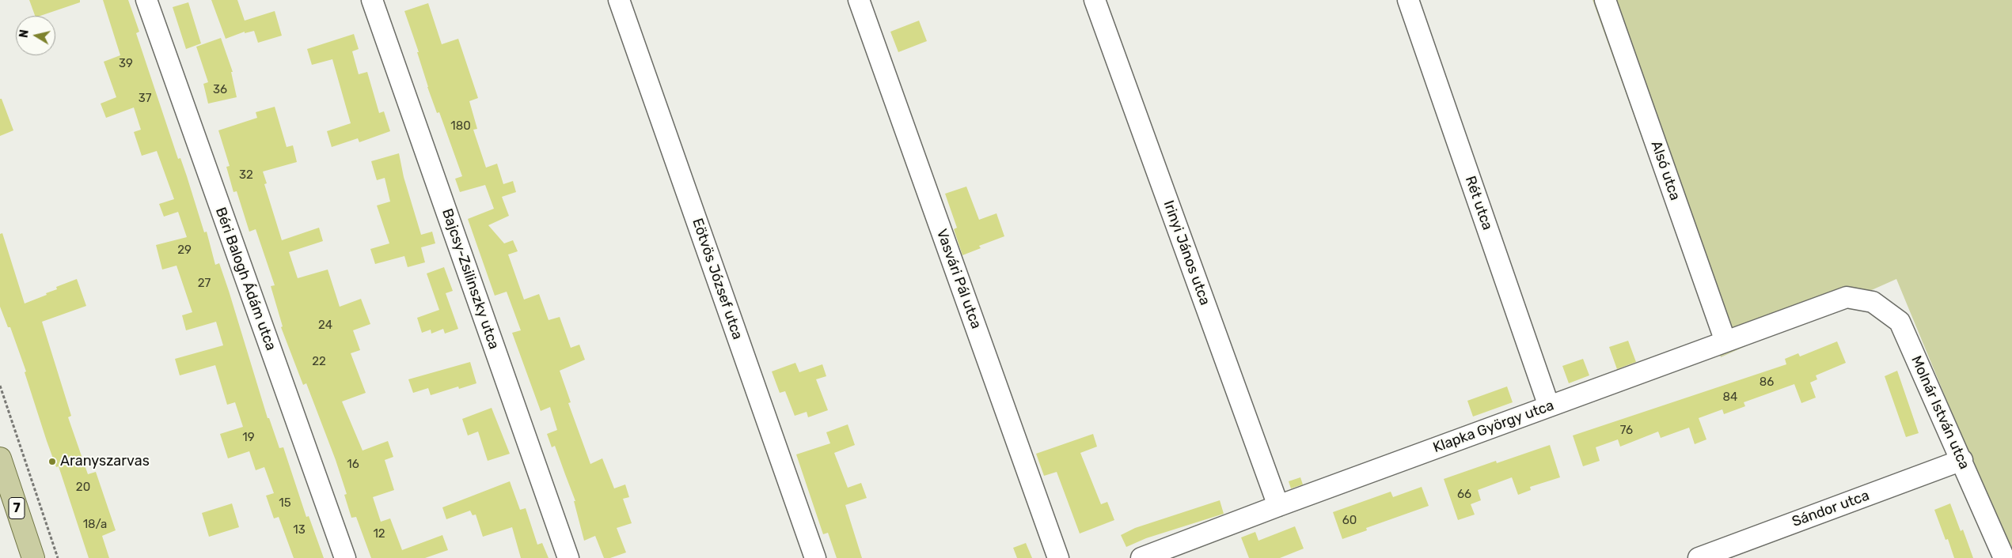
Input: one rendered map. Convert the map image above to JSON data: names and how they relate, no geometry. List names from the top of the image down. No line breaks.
{"streets":{"main road":["7"],"street":["Alsó utca","Rét utca","Irinyi János utca","Béri Balogh Ádám utca","Bajcsy-Zsilinszky utca","Eötvös József utca","Vasvári Pál utca","Molnár István utca","Klapka György utca","Sándor utca"]},"crossings":[["Alsó utca","Klapka György utca"],["Rét utca","Klapka György utca"],["Irinyi János utca","Klapka György utca"],["Molnár István utca","Klapka György utca"],["Molnár István utca","Sándor utca"]],"places":["Aranyszarvas"],"house_numbers":["39","36","37","180","32","29","27","24","22","86","84","76","19","16","20","66","15","60","18/a","13","12"],"north":"left"}
